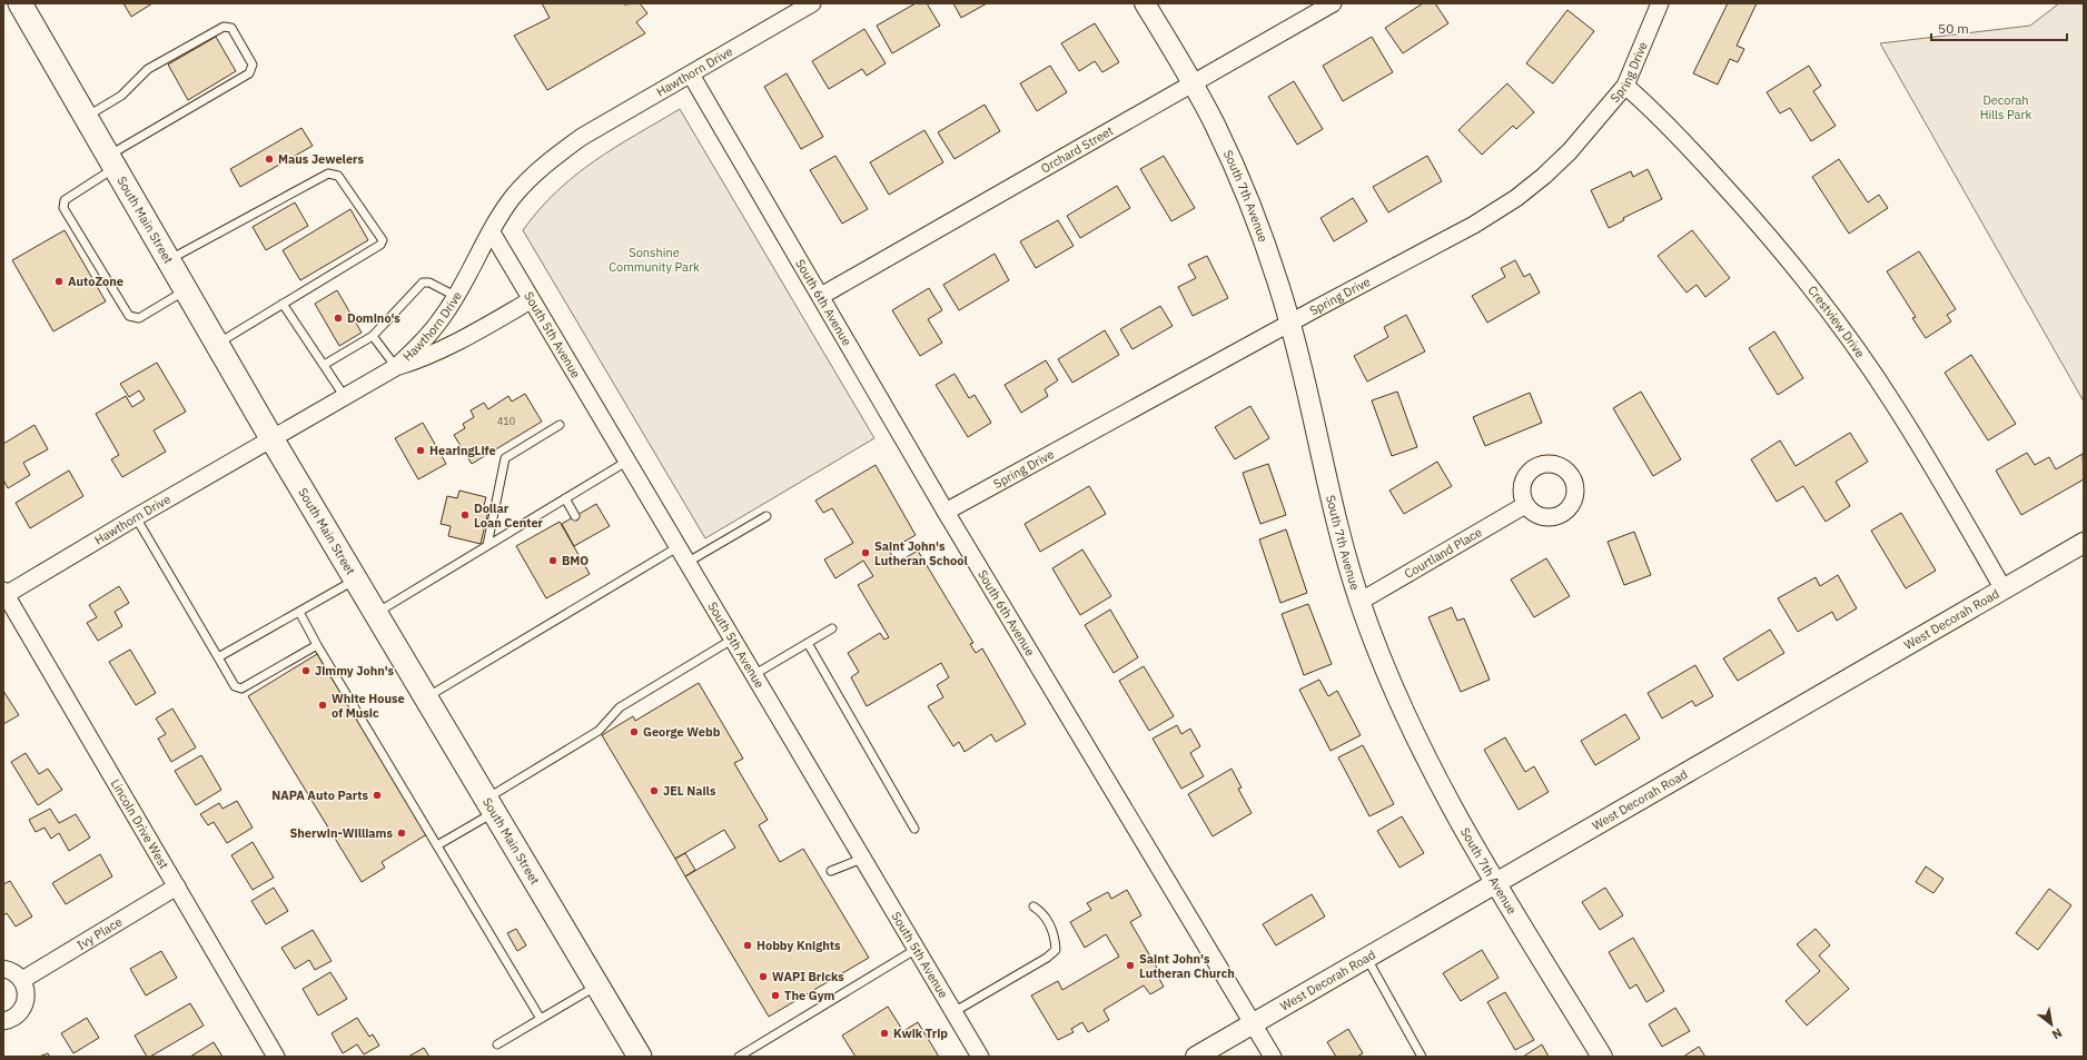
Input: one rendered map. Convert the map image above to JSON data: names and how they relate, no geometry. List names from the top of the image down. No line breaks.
{"streets":{"main road":["South Main Street"],"street":["Hawthorn Drive","Spring Drive","Orchard Street","South 7th Avenue","South 6th Avenue","Crestview Drive","South 5th Avenue","Courtland Place","West Decorah Road","Lincoln Drive West","Ivy Place"]},"crossings":[["Hawthorn Drive","South Main Street"],["Hawthorn Drive","South 6th Avenue"],["Hawthorn Drive","South 5th Avenue"],["Hawthorn Drive","Lincoln Drive West"],["Spring Drive","South 7th Avenue"],["Spring Drive","South 6th Avenue"],["Spring Drive","Crestview Drive"],["Orchard Street","South 7th Avenue"],["Orchard Street","South 6th Avenue"],["South 7th Avenue","Courtland Place"],["South 7th Avenue","West Decorah Road"],["South 6th Avenue","West Decorah Road"],["Crestview Drive","West Decorah Road"],["Lincoln Drive West","Ivy Place"]],"parks":["Decorah Hills Park","Sonshine Community Park"],"places":["Maus Jewelers","AutoZone","Domino's","HearingLife","Dollar Loan Center","Saint John's Lutheran School","BMO","Jimmy John's","White House of Music","George Webb","JEL Nails","NAPA Auto Parts","Sherwin-Williams","Hobby Knights","Saint John's Lutheran Church","WAPI Bricks","The Gym","Kwik Trip"],"house_numbers":["410"],"scale_bar":"50 m","north":"bottom right"}
